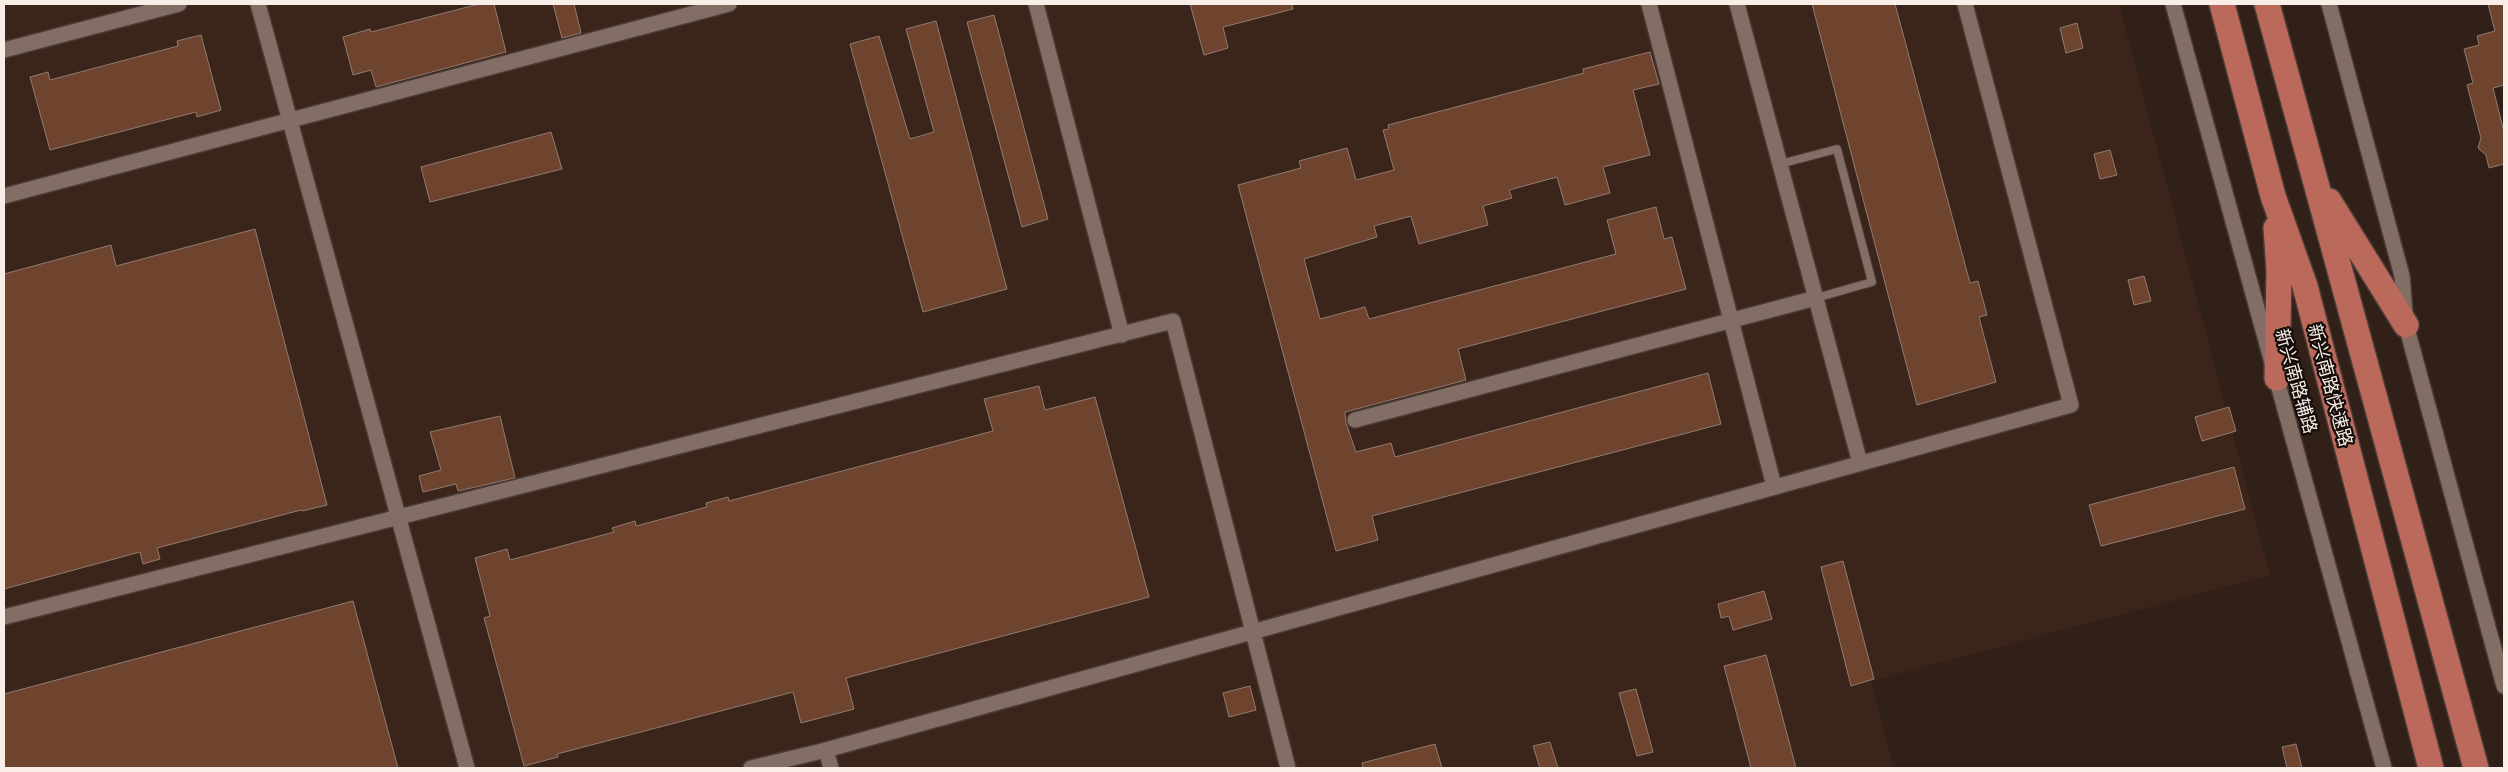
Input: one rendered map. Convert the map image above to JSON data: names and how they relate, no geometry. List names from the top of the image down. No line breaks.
{"streets":{"main road":["新兴南路快速路"],"street":["新兴南路辅路"]}}
